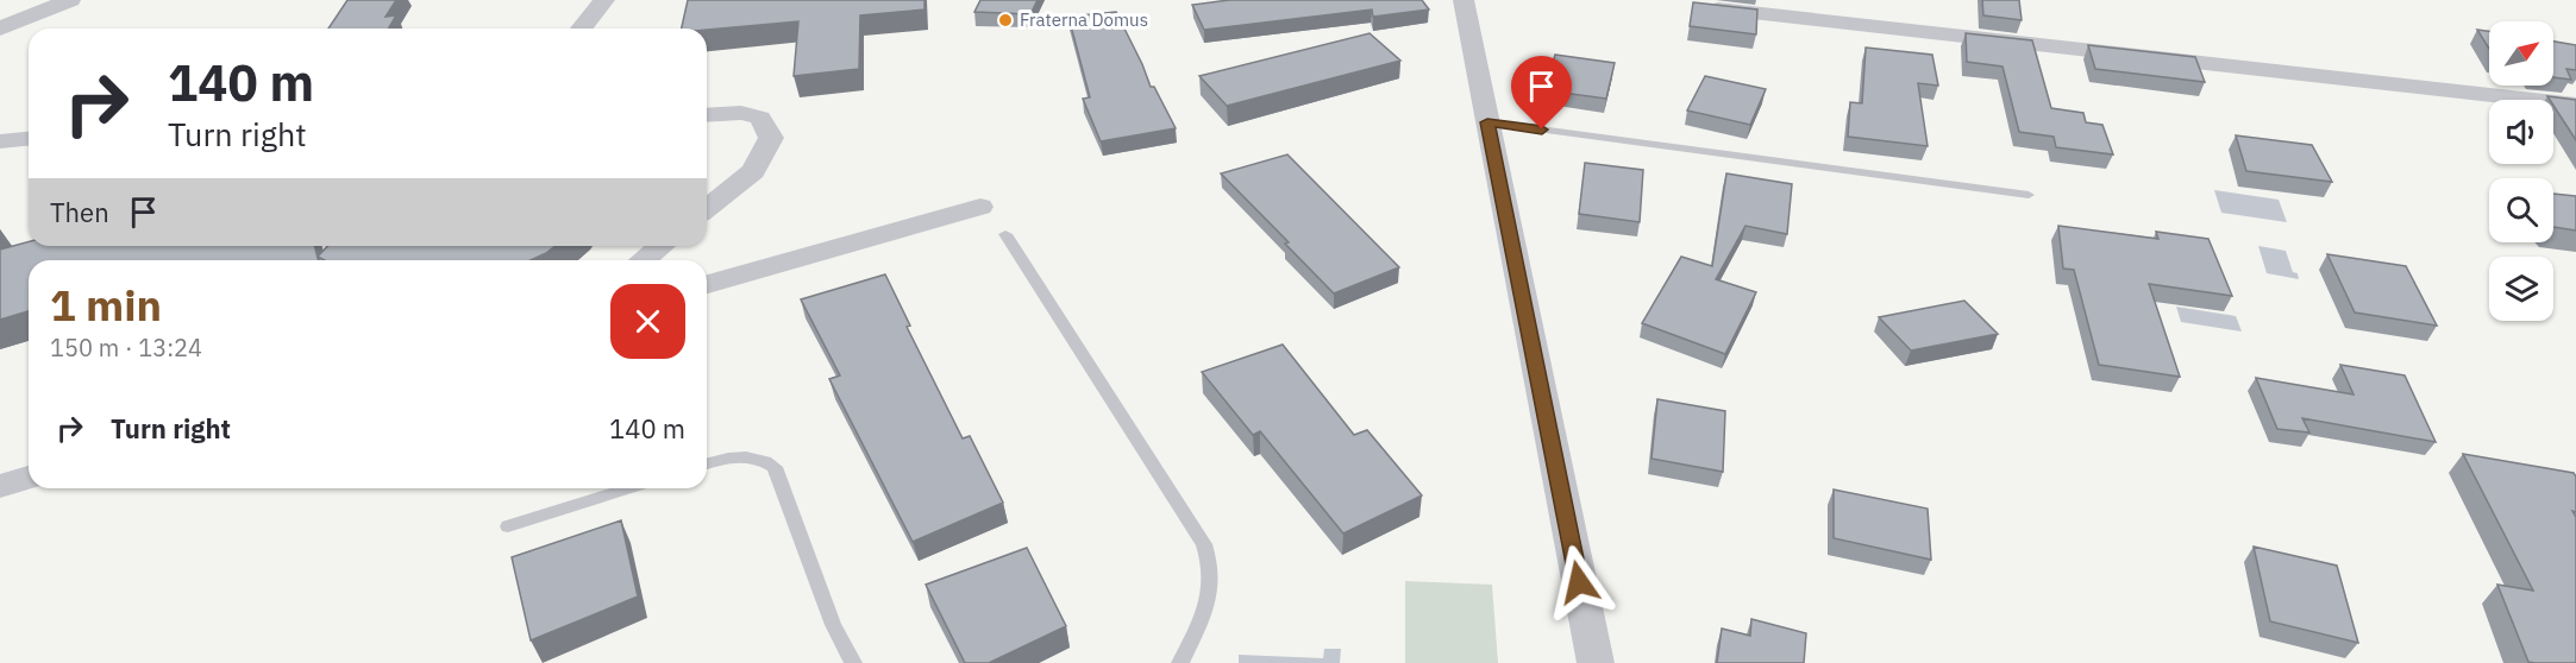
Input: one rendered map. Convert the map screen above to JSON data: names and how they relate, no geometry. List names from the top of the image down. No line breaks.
{"places":["Fraterna Domus"],"north":"top right","page":{"turn":["140 m","Turn right"],"then":"Then","heading":["1 min","150 m · 13:24"],"list":[{"name":"Turn right","value":"140 m"}]}}
